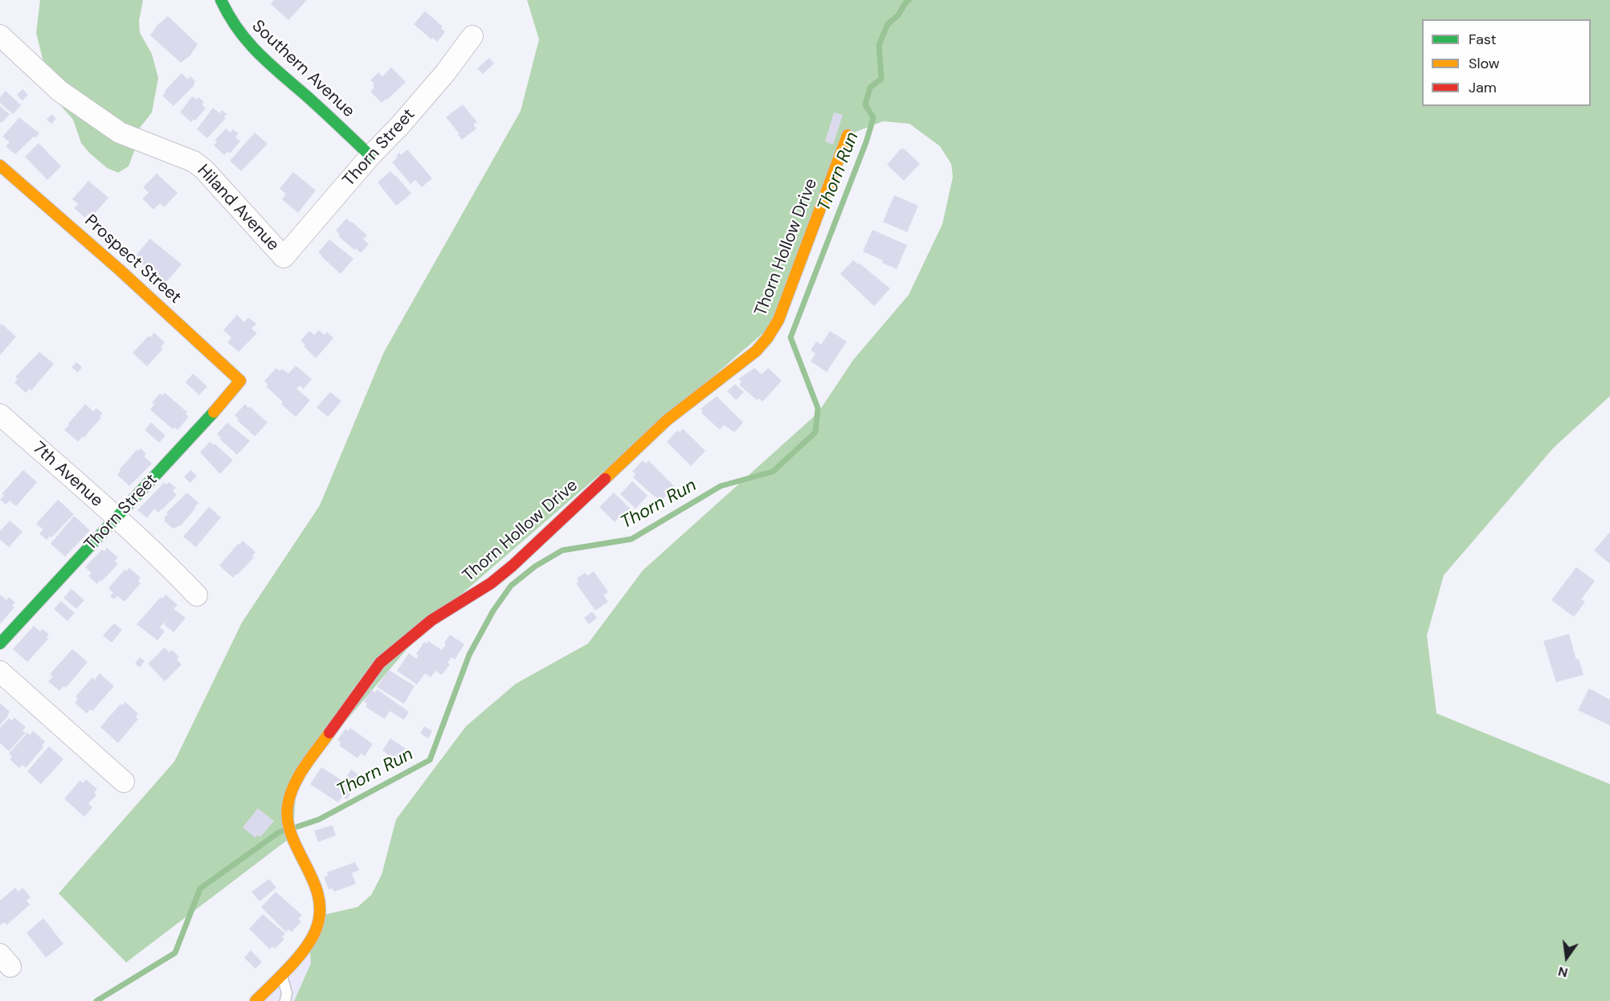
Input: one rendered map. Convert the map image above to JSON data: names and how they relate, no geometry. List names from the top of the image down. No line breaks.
{"streets":{"street":["Southern Avenue","Thorn Street","Hiland Avenue","Thorn Hollow Drive","Prospect Street","7th Avenue"]},"crossings":[["Southern Avenue","Thorn Street"],["Thorn Street","Hiland Avenue"],["Thorn Street","Prospect Street"],["Thorn Street","7th Avenue"]],"water":["Thorn Run"],"legend":["Fast","Slow","Jam"],"north":"bottom"}
